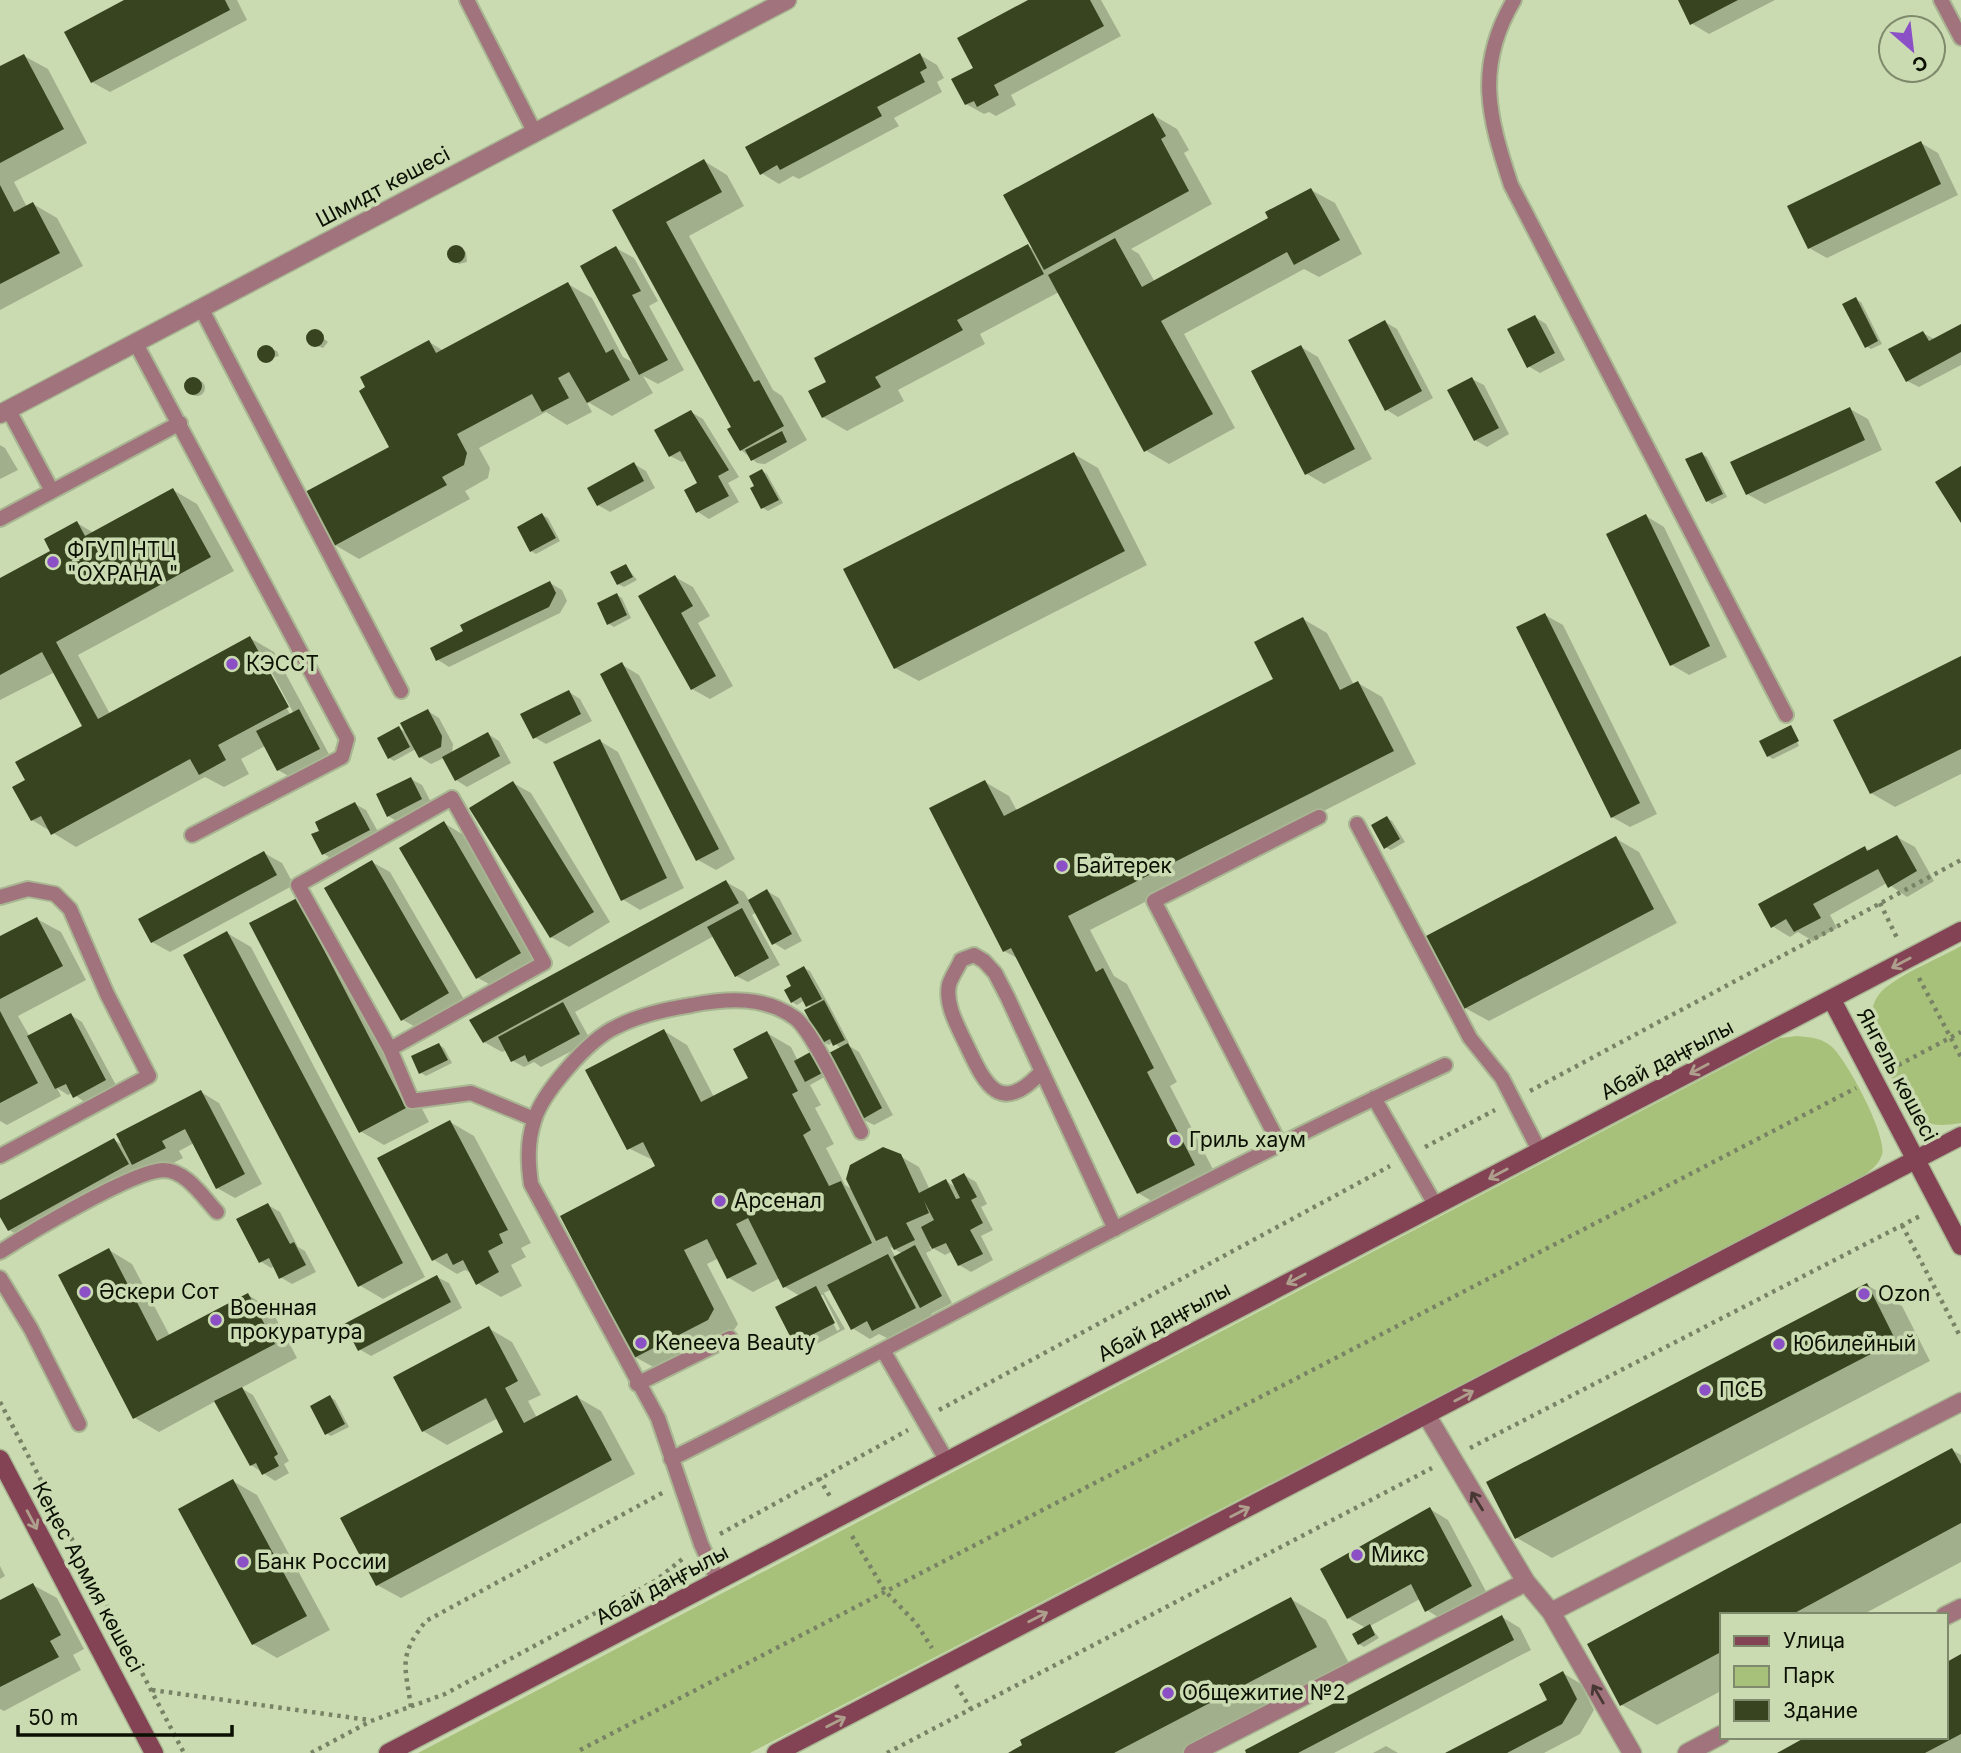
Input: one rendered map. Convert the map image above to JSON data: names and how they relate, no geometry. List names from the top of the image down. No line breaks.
{"streets":{"main road":["Абай даңғылы","Янгель көшесі","Кеңес Армия көшесі"],"street":["Шмидт көшесі"]},"crossings":[["Абай даңғылы","Янгель көшесі"]],"one_way":["Абай даңғылы","Кеңес Армия көшесі"],"places":["ФГУП НТЦ \"ОХРАНА \"","КЭССТ","Байтерек","Гриль хаум","Арсенал","Әскери Сот","Ozon","Военная прокуратура","Keneeva Beauty","Юбилейный","ПСБ","Микс","Банк России","Общежитие №2"],"legend":["Улица","Парк","Здание"],"scale_bar":"50 m","north":"bottom right"}
